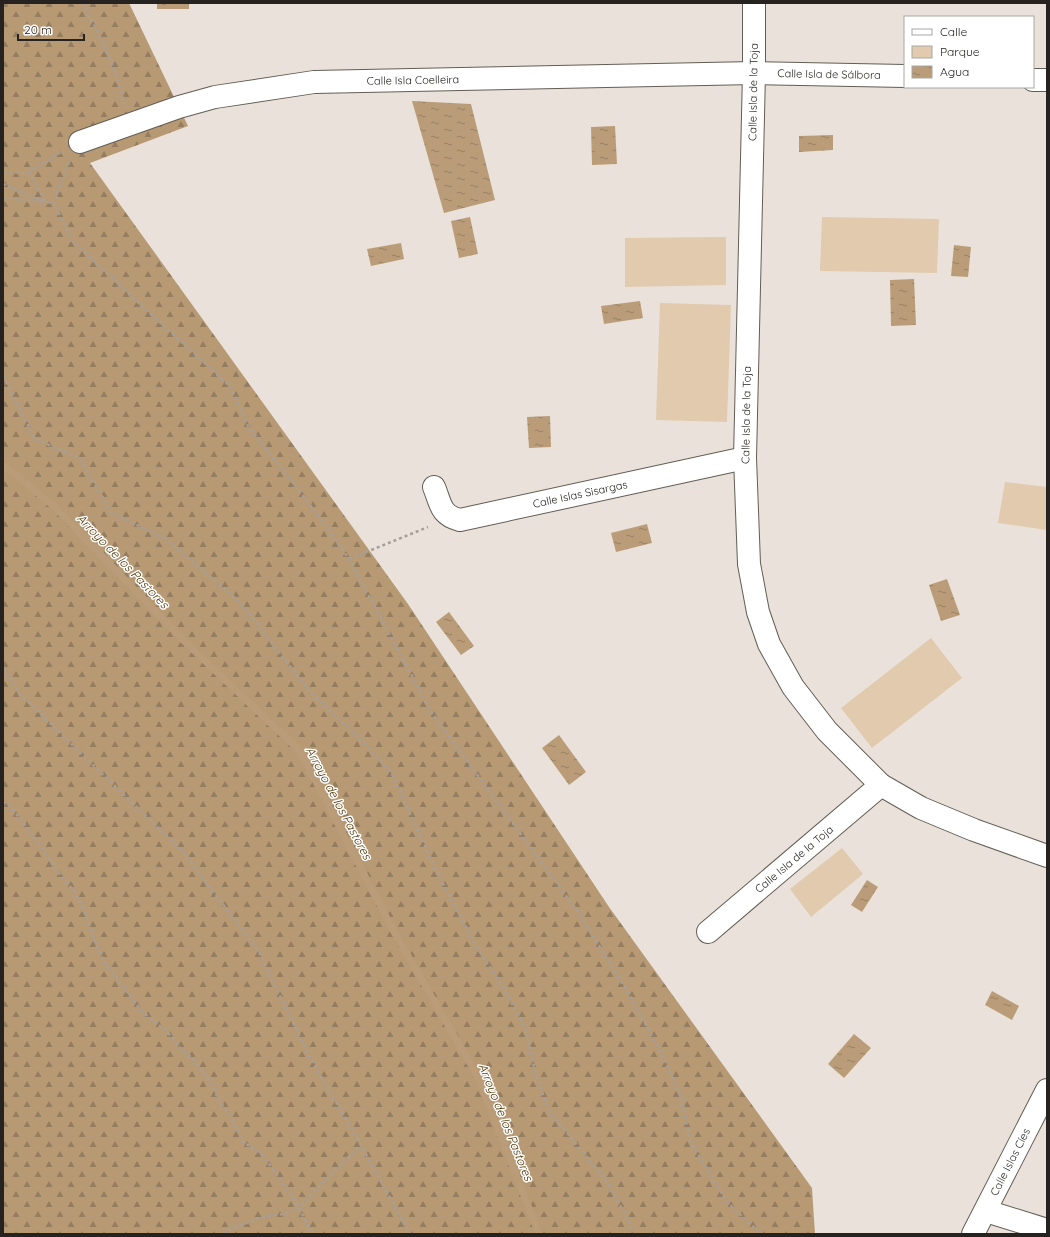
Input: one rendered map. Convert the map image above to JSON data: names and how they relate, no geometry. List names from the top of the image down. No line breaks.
{"streets":{"street":["Calle Isla de Sálbora","Calle Isla Coelleira","Calle Isla de la Toja","Calle Islas Sisargas","Calle Islas Cíes"]},"crossings":[["Calle Isla de Sálbora","Calle Isla Coelleira"],["Calle Isla de Sálbora","Calle Isla de la Toja"],["Calle Isla Coelleira","Calle Isla de la Toja"],["Calle Isla de la Toja","Calle Islas Sisargas"]],"water":["Arroyo de los Pastores"],"legend":["Calle","Parque","Agua"],"scale_bar":"20 m"}
